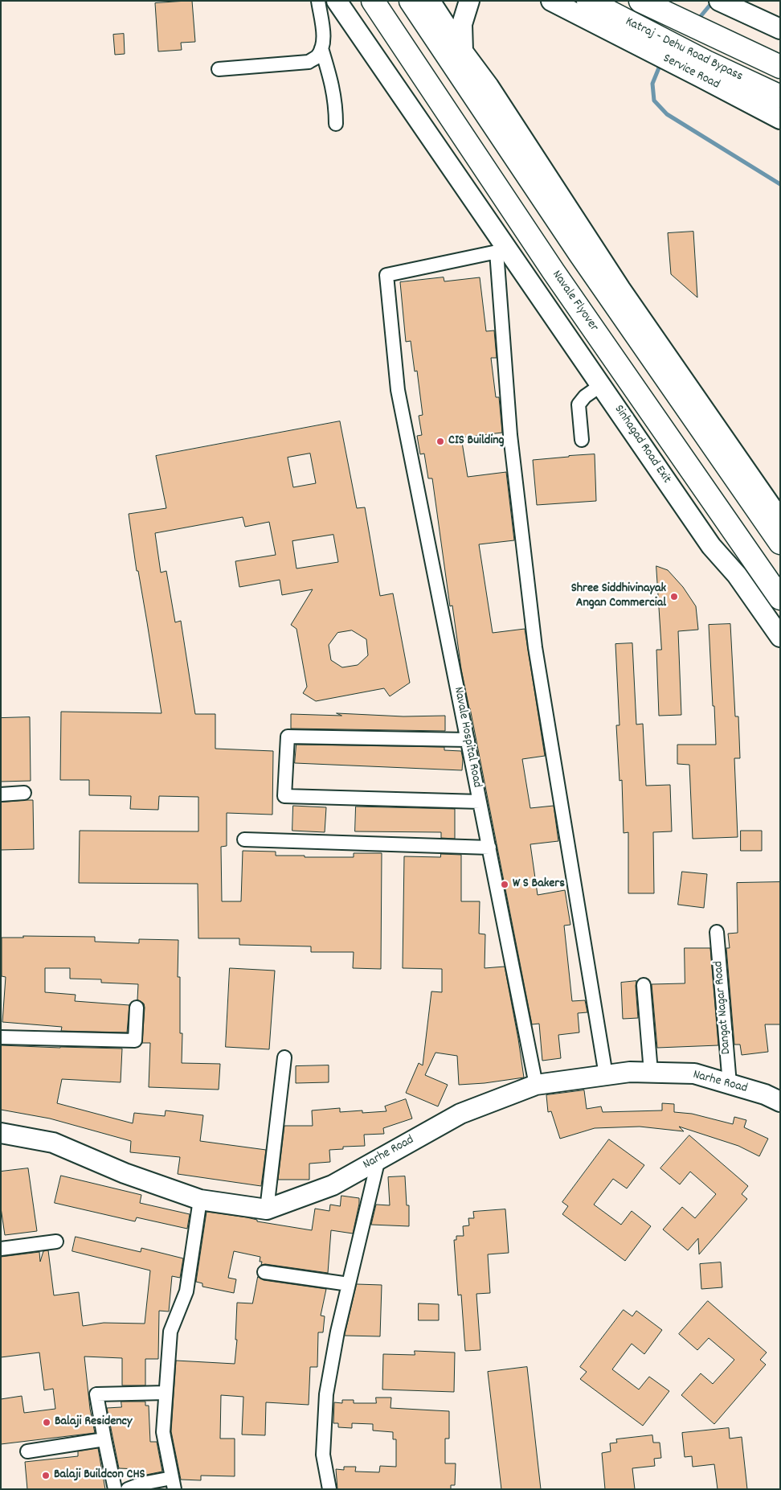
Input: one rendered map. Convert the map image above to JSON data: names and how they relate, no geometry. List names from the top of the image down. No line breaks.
{"streets":{"highway":["Katraj - Dehu Road Bypass","Navale Flyover"],"street":["Service Road","Sinhagad Road Exit","Navale Hospital Road","Dangat Nagar Road","Narhe Road"]},"crossings":[["Katraj - Dehu Road Bypass","Service Road"],["Sinhagad Road Exit","Navale Hospital Road"],["Navale Hospital Road","Narhe Road"],["Dangat Nagar Road","Narhe Road"]],"places":["CIS Building","Shree Siddhivinayak Angan Commercial","W S Bakers","Balaji Residency","Balaji Buildcon CHS"]}
